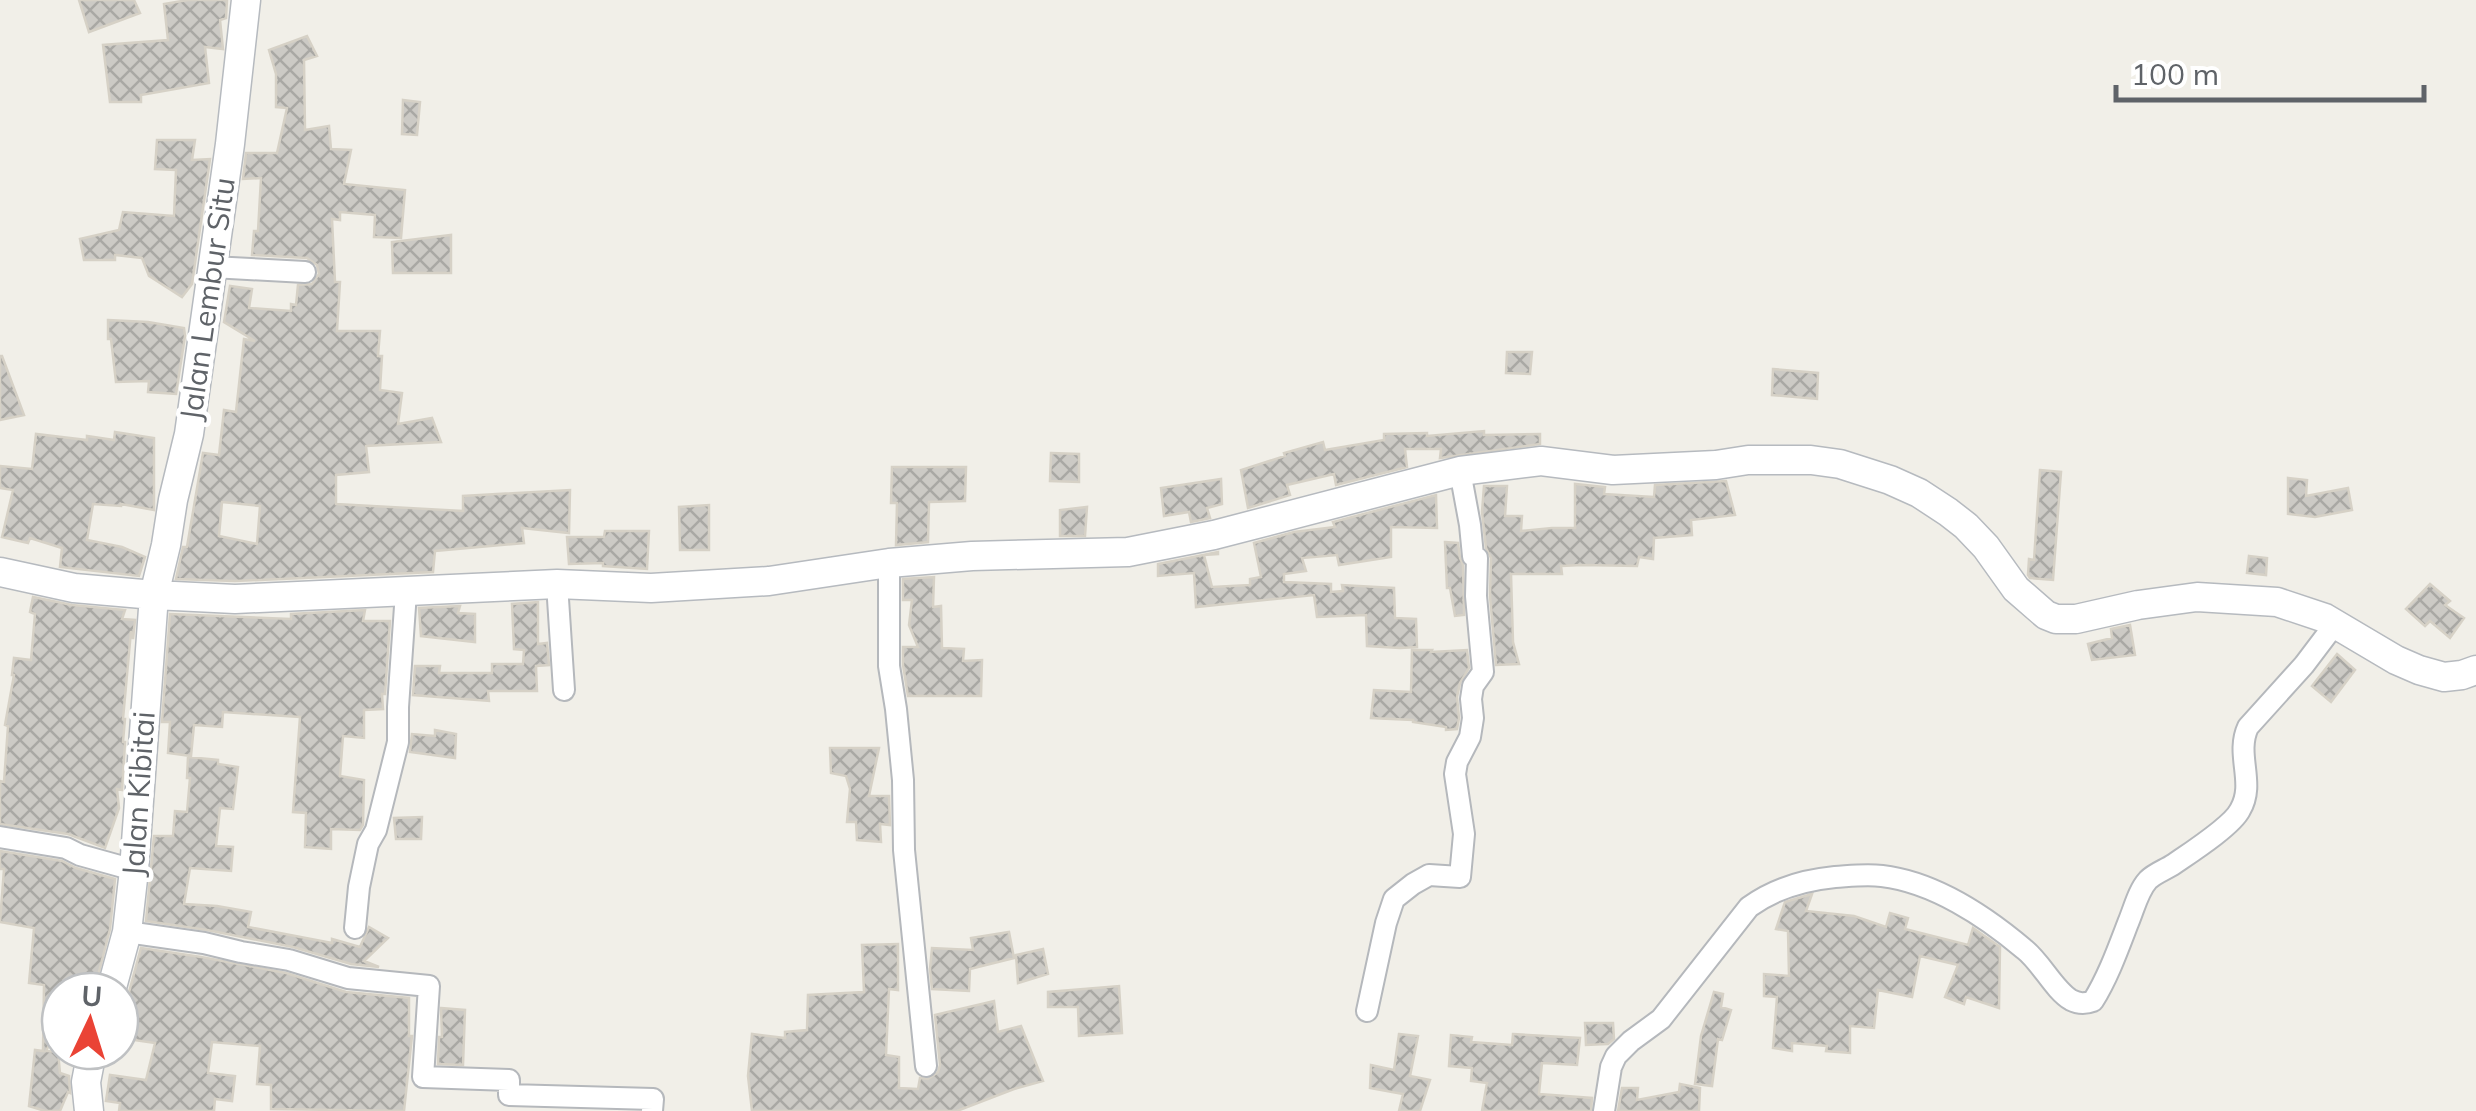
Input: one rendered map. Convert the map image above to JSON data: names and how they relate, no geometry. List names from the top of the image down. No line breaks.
{"streets":{"street":["Jalan Lembur Situ","Jalan Kibitai"]},"crossings":[["Jalan Lembur Situ","Jalan Kibitai"]],"scale_bar":"100 m","north":"top"}
